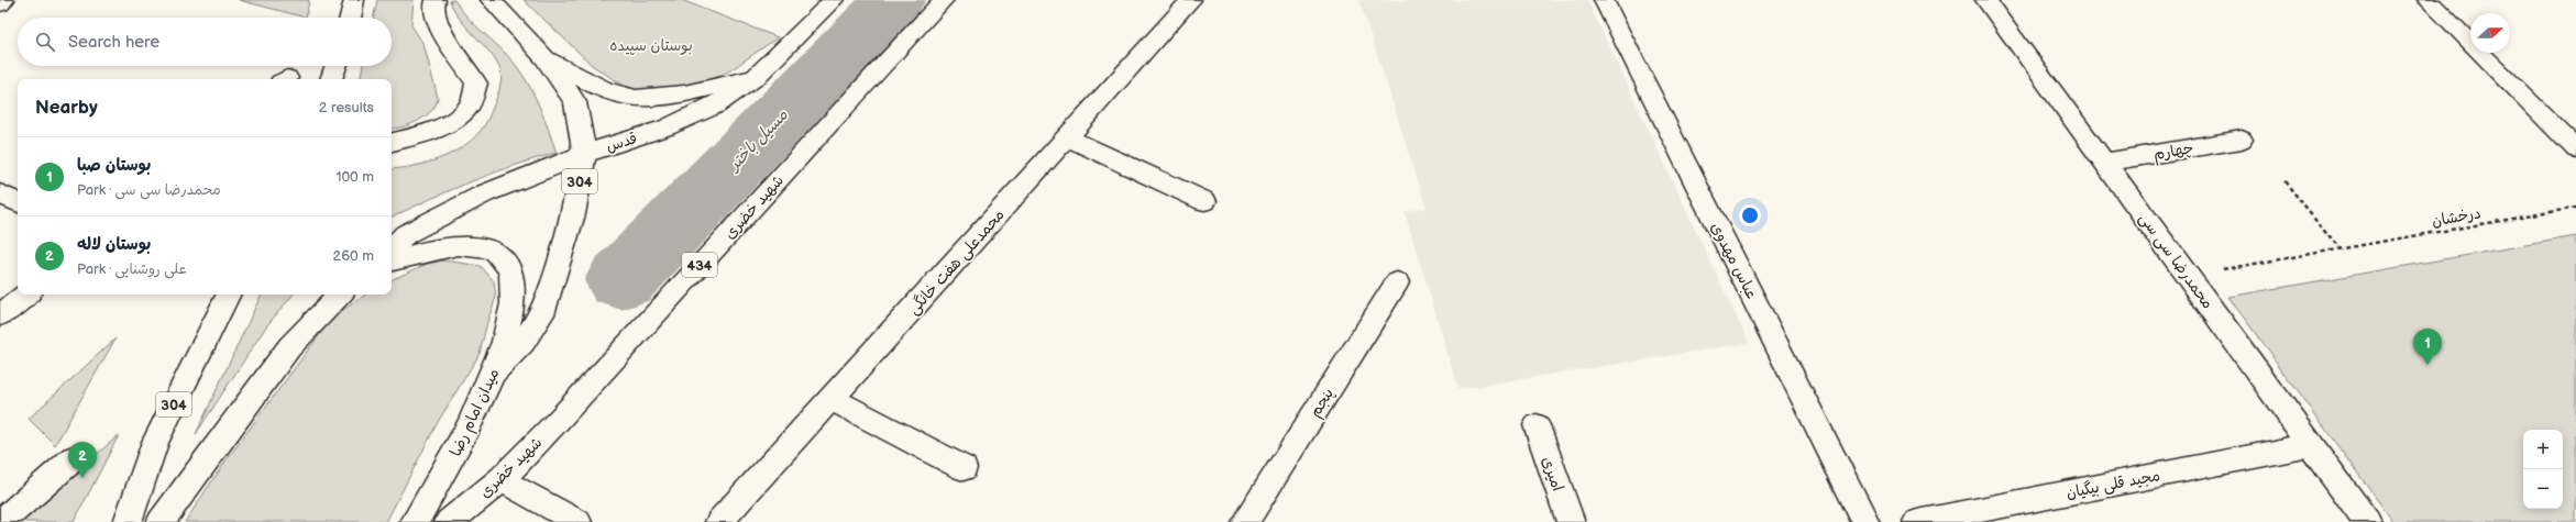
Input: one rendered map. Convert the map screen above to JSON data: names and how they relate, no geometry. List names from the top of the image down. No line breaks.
{"streets":{"street":["قدس","چهارم","304","شهید خضری","عباس مهدوی","محمدرضا سی سی","محمدعلی هفت خانگی","434","پنجم","میدان امام رضا","امیری","مجید قلی بیگیان"],"path":["درخشان"]},"crossings":[["قدس","304"],["چهارم","محمدرضا سی سی"],["304","میدان امام رضا"],["درخشان","محمدرضا سی سی"],["محمدرضا سی سی","مجید قلی بیگیان"]],"water":["مسیل باختر"],"parks":["بوستان سپیده"],"north":"right","page":{"search":"Search here","heading":["Nearby","2 results"],"list":[{"mark":"1","name":"بوستان صبا","note":"Park · محمدرضا سی سی","value":"100 m"},{"mark":"2","name":"بوستان لاله","note":"Park · علی روشنایی","value":"260 m"}],"pins":["1","2"],"map_buttons":["+","−"]}}
